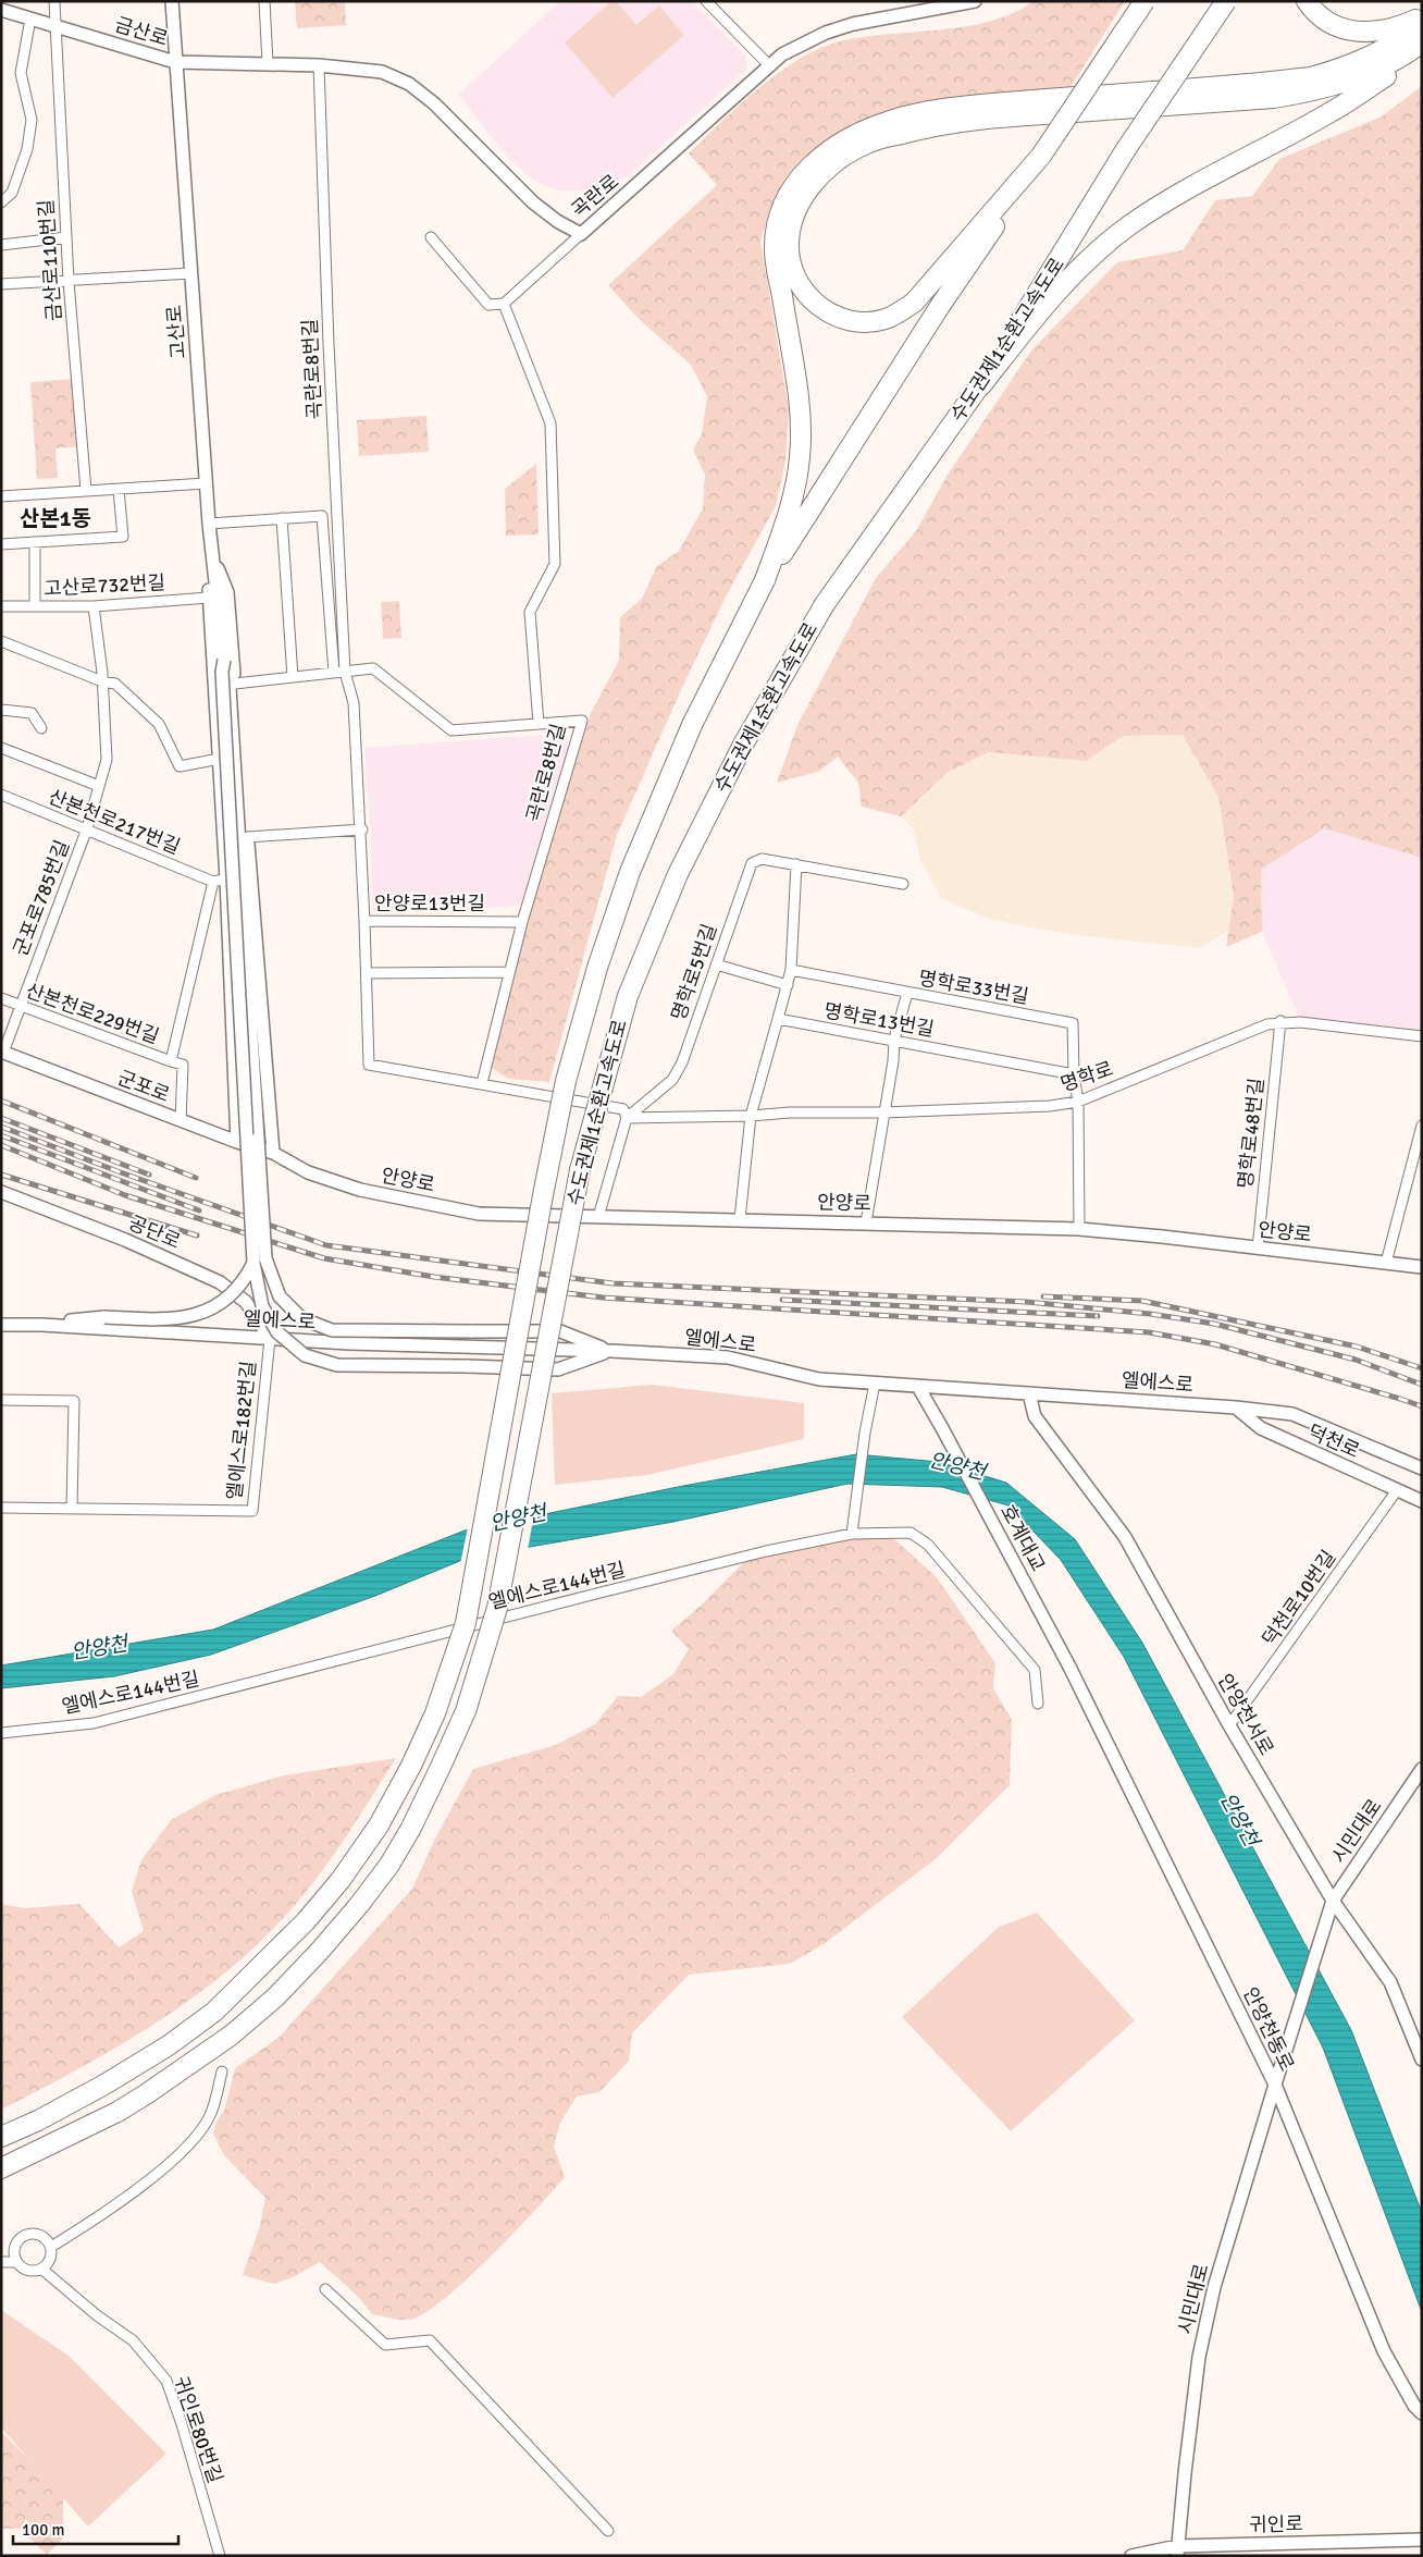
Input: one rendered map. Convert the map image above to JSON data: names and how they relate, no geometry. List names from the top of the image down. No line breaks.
{"streets":{"highway":["수도권제1순환고속도로"],"street":["금산로","곡란로","금산로110번길","고산로","곡란로8번길","고산로732번길","산본천로217번길","군포로785번길","안양로13번길","명학로5번길","명학로33번길","산본천로229번길","명학로13번길","명학로","군포로","명학로48번길","안양로","공단로","엘에스로","엘에스로182번길","덕천로","호계대교","엘에스로144번길","덕천로10번길","안양천서로","시민대로","안양천동로","귀인로80번길","귀인로"]},"crossings":[["금산로","곡란로"],["금산로","금산로110번길"],["금산로","고산로"],["곡란로","고산로"],["곡란로","곡란로8번길"],["곡란로8번길","안양로13번길"],["고산로732번길","군포로785번길"],["산본천로217번길","군포로785번길"],["군포로785번길","산본천로229번길"],["군포로785번길","군포로"],["안양로13번길","명학로5번길"],["안양로13번길","명학로"],["명학로5번길","명학로"],["명학로33번길","명학로13번길"],["명학로33번길","명학로"],["명학로33번길","안양로"],["명학로","명학로48번길"],["군포로","안양로"],["명학로48번길","안양로"],["공단로","엘에스로"],["공단로","엘에스로182번길"],["엘에스로","엘에스로182번길"],["엘에스로","덕천로"],["엘에스로","호계대교"],["엘에스로","안양천서로"],["덕천로","덕천로10번길"],["호계대교","안양천동로"],["덕천로10번길","안양천서로"],["안양천서로","시민대로"],["시민대로","안양천동로"],["시민대로","귀인로"]],"districts":["산본1동"],"water":["안양천"],"scale_bar":"100 m"}
